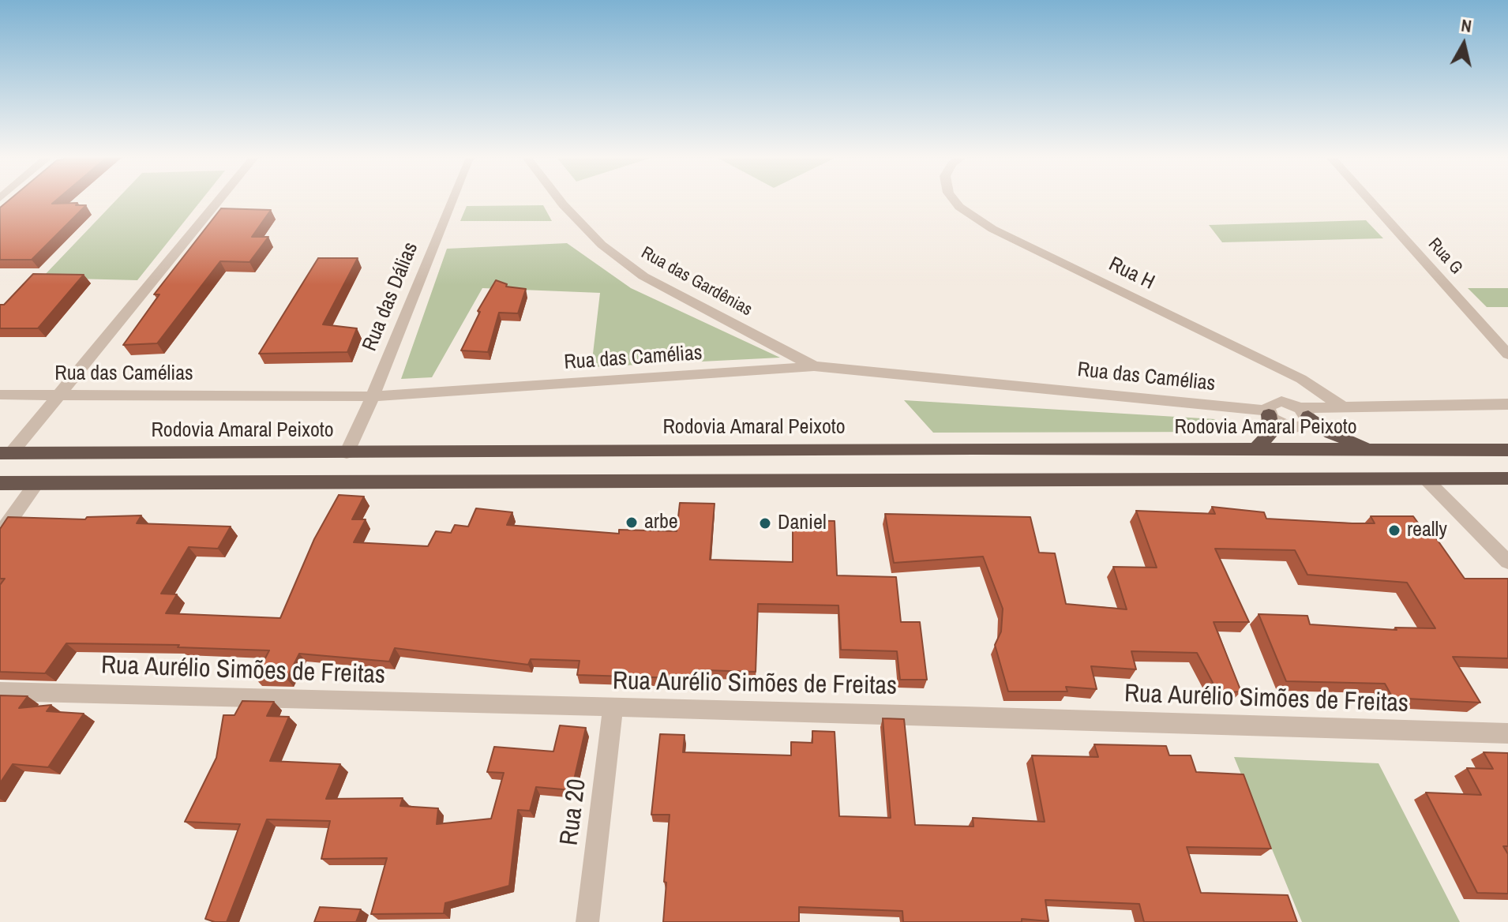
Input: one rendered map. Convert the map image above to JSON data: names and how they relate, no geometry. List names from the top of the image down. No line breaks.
{"streets":{"highway":["Rodovia Amaral Peixoto"],"street":["Rua G","Rua H","Rua das Gardênias","Rua das Dálias","Rua das Camélias","Rua Aurélio Simões de Freitas","Rua 20"]},"crossings":[["Rua das Gardênias","Rua das Camélias"],["Rua das Dálias","Rua das Camélias"],["Rua das Dálias","Rodovia Amaral Peixoto"],["Rua Aurélio Simões de Freitas","Rua 20"]],"places":["arbe","Daniel","really"],"north":"top"}
